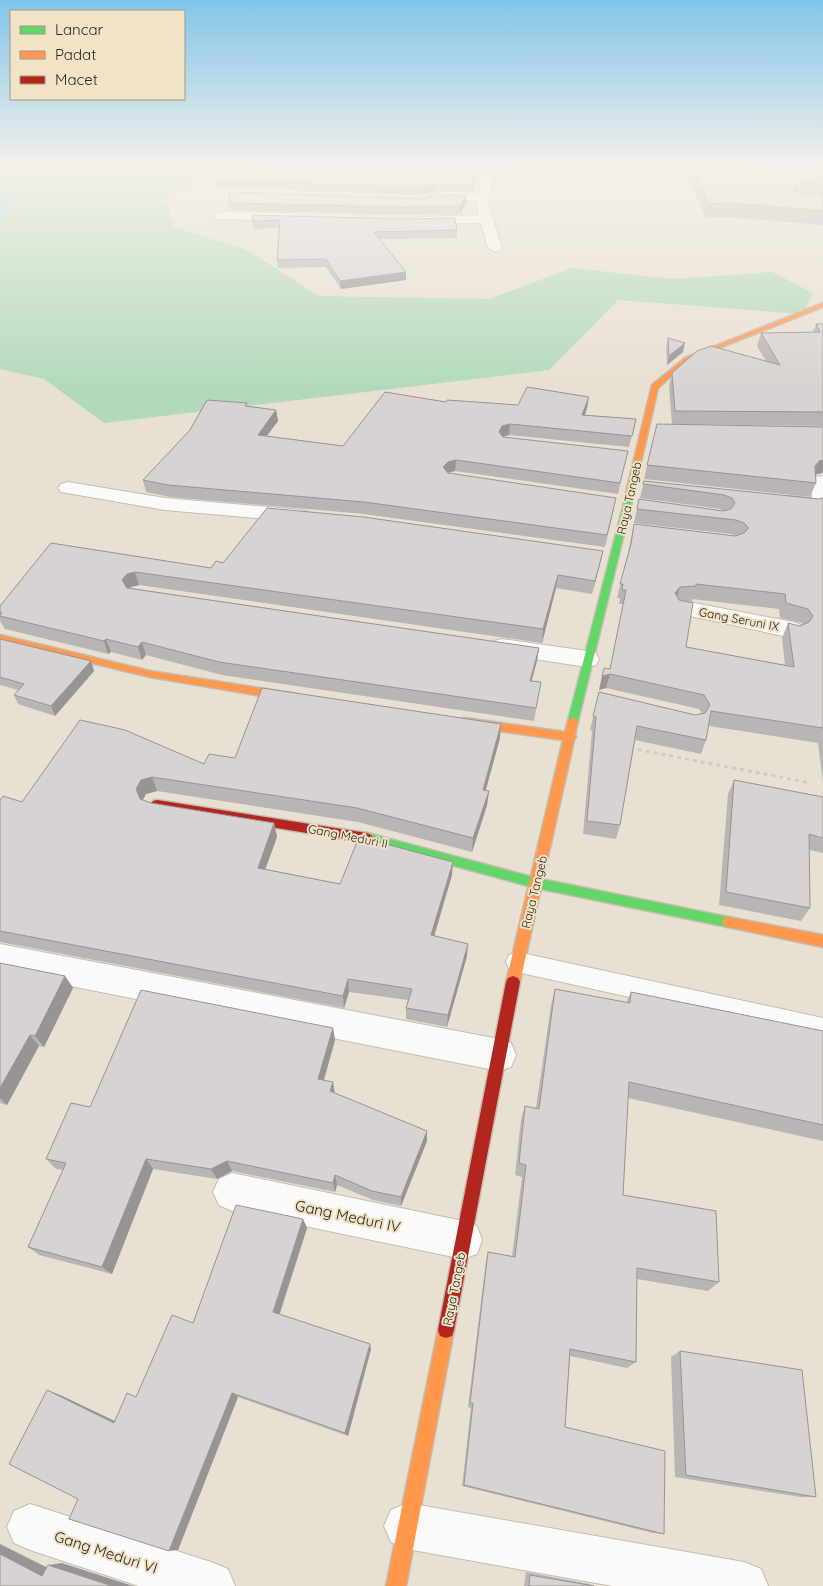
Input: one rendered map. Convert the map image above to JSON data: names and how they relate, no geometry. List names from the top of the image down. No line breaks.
{"streets":{"street":["Raya Tangeb","Gang Seruni IX","Gang Meduri II","Gang Meduri IV","Gang Meduri VI"]},"crossings":[["Raya Tangeb","Gang Meduri II"],["Raya Tangeb","Gang Meduri IV"]],"legend":["Lancar","Padat","Macet"]}
